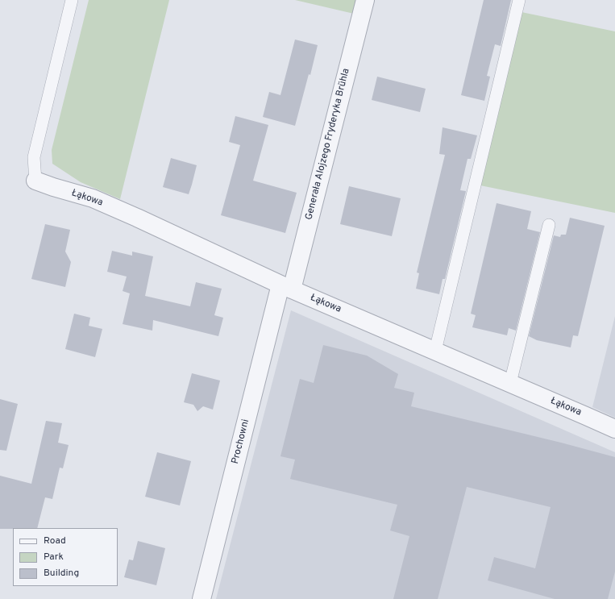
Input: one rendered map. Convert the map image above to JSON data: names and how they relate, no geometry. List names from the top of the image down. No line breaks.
{"streets":{"street":["Generała Alojzego Fryderyka Brühla","Łąkowa","Prochowni"]},"crossings":[["Generała Alojzego Fryderyka Brühla","Łąkowa"],["Generała Alojzego Fryderyka Brühla","Prochowni"],["Łąkowa","Prochowni"]],"legend":["Road","Park","Building"]}
